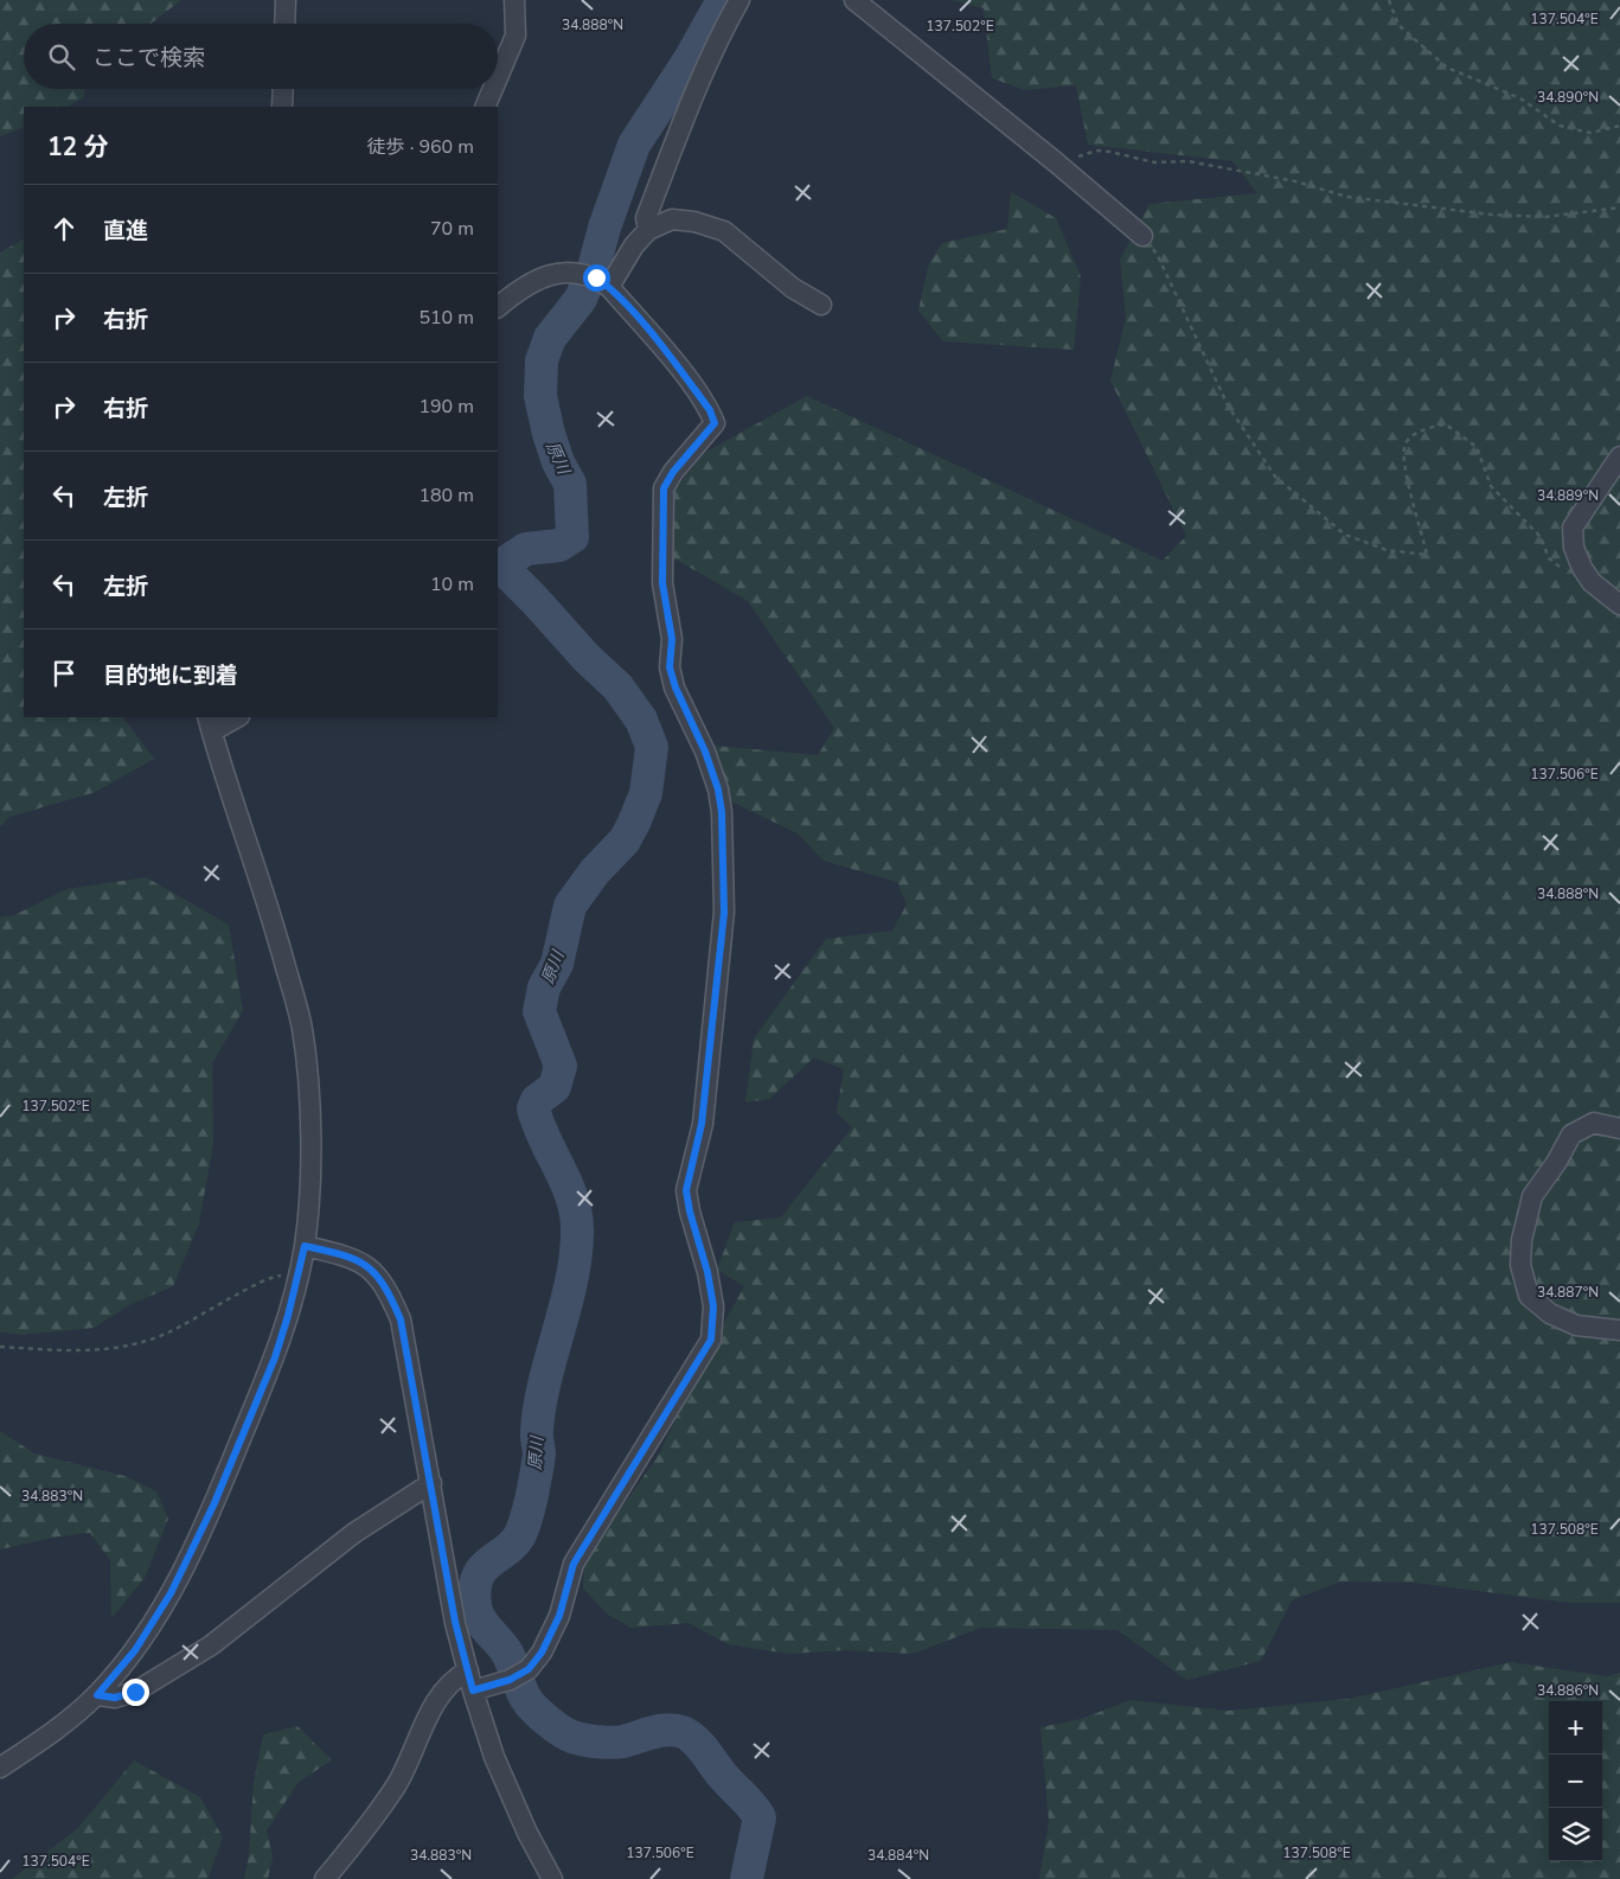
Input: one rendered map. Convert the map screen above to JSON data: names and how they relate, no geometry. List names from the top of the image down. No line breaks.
{"water":["原川"],"page":{"search":"ここで検索","heading":["12 分","徒歩 · 960 m"],"list":[["直進","70 m"],["右折","510 m"],["右折","190 m"],["左折","180 m"],["左折","10 m"],"目的地に到着"],"map_buttons":["+","−"]},"coordinates":["137.504°E","34.888°N","137.502°E","34.890°N","34.889°N","137.506°E","34.887°N","34.883°N","137.508°E","34.886°N","34.884°N"]}
